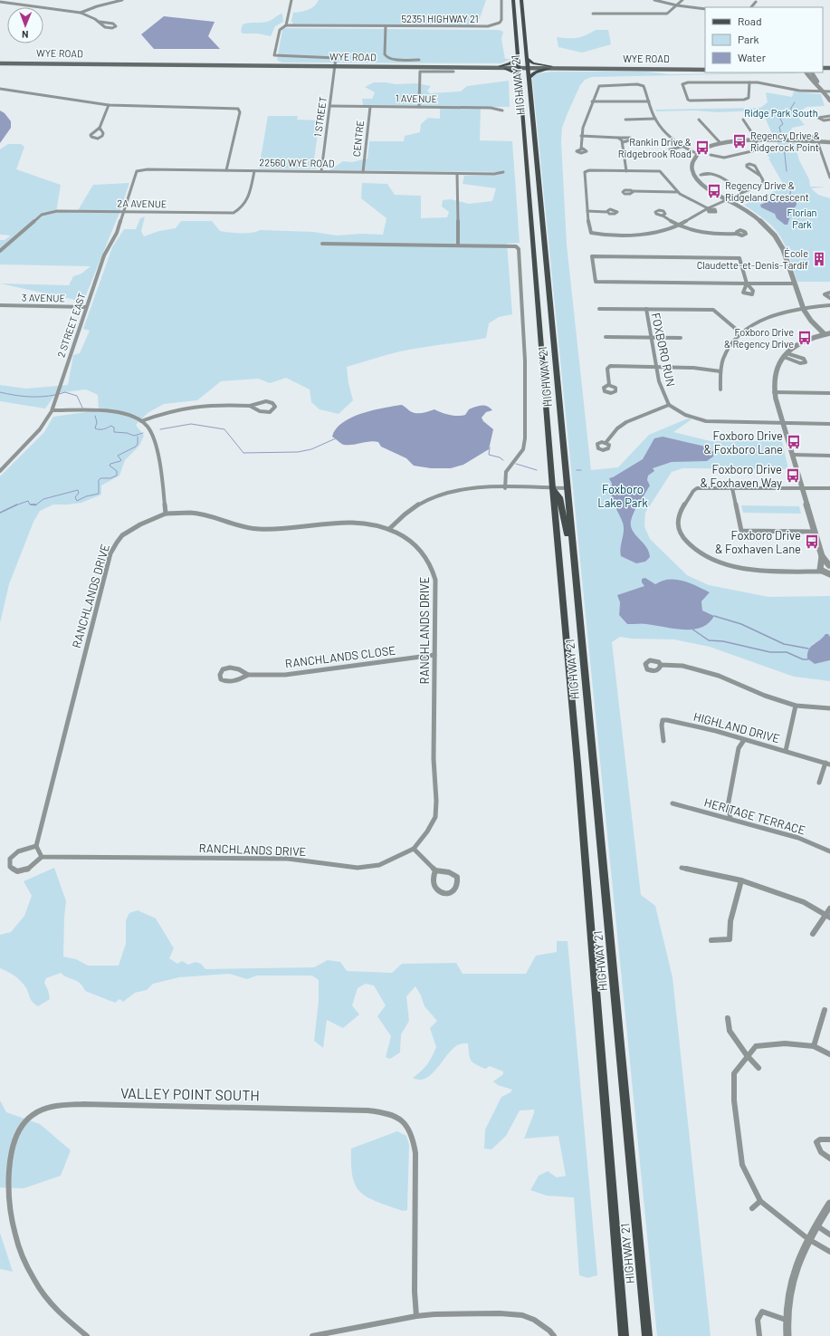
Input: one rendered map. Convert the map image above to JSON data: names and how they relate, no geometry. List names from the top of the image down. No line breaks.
{"streets":{"main road":["WYE ROAD","HIGHWAY 21"],"street":["52351 HIGHWAY 21","1 AVENUE","1 STREET","CENTRE","22560 WYE ROAD","2A AVENUE","3 AVENUE","2 STREET EAST","FOXBORO RUN","RANCHLANDS DRIVE","RANCHLANDS CLOSE","HIGHLAND DRIVE","HERITAGE TERRACE","VALLEY POINT SOUTH"]},"crossings":[["WYE ROAD","HIGHWAY 21"],["WYE ROAD","1 STREET"],["1 AVENUE","1 STREET"],["1 AVENUE","CENTRE"],["1 STREET","22560 WYE ROAD"],["CENTRE","22560 WYE ROAD"],["22560 WYE ROAD","2A AVENUE"],["22560 WYE ROAD","2 STREET EAST"],["2A AVENUE","2 STREET EAST"],["3 AVENUE","2 STREET EAST"],["RANCHLANDS DRIVE","RANCHLANDS CLOSE"]],"parks":["Ridge Park South","Florian Park","Foxboro Lake Park"],"places":{"bus stop":["Regency Drive & Ridgerock Point","Rankin Drive & Ridgebrook Road","Regency Drive & Ridgeland Crescent","Foxboro Drive & Regency Drive","Foxboro Drive & Foxboro Lane","Foxboro Drive & Foxhaven Way","Foxboro Drive & Foxhaven Lane"],"building":["École Claudette-et-Denis-Tardif"]},"legend":["Road","Park","Water"],"north":"bottom"}
